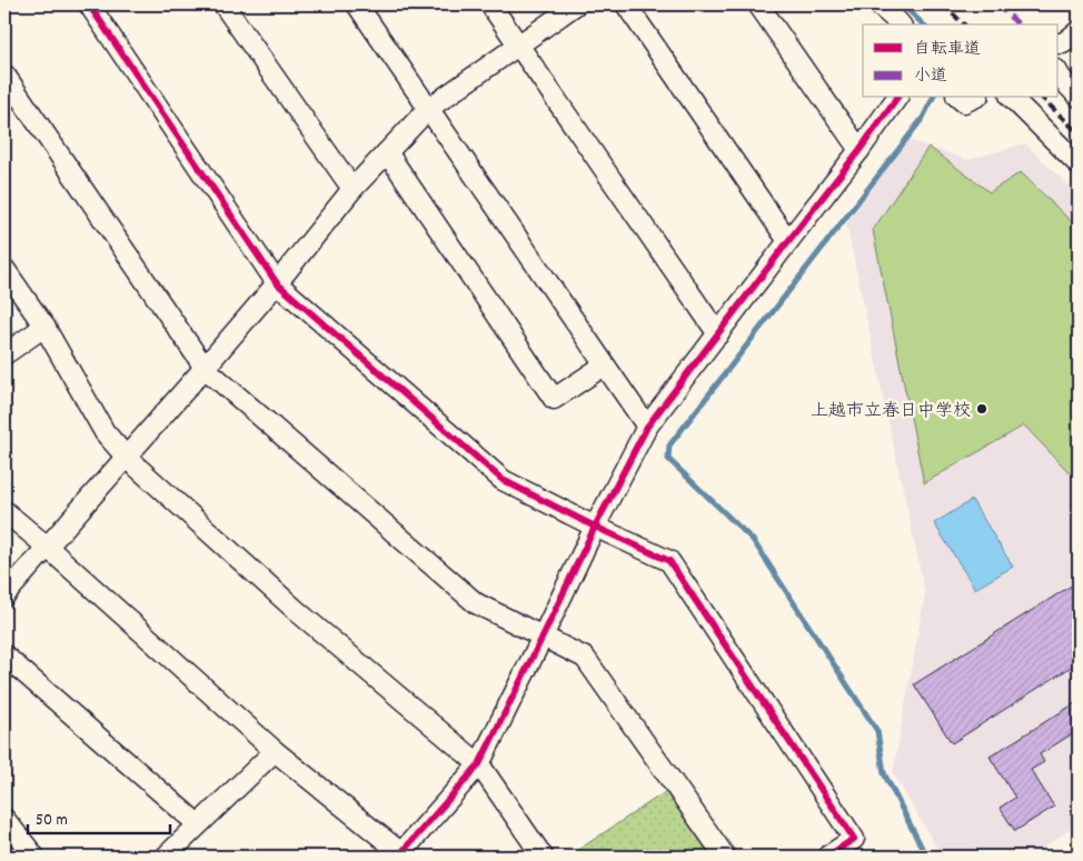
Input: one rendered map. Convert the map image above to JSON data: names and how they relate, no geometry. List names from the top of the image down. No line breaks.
{"places":["上越市立春日中学校"],"legend":["自転車道","小道"],"scale_bar":"50 m"}
